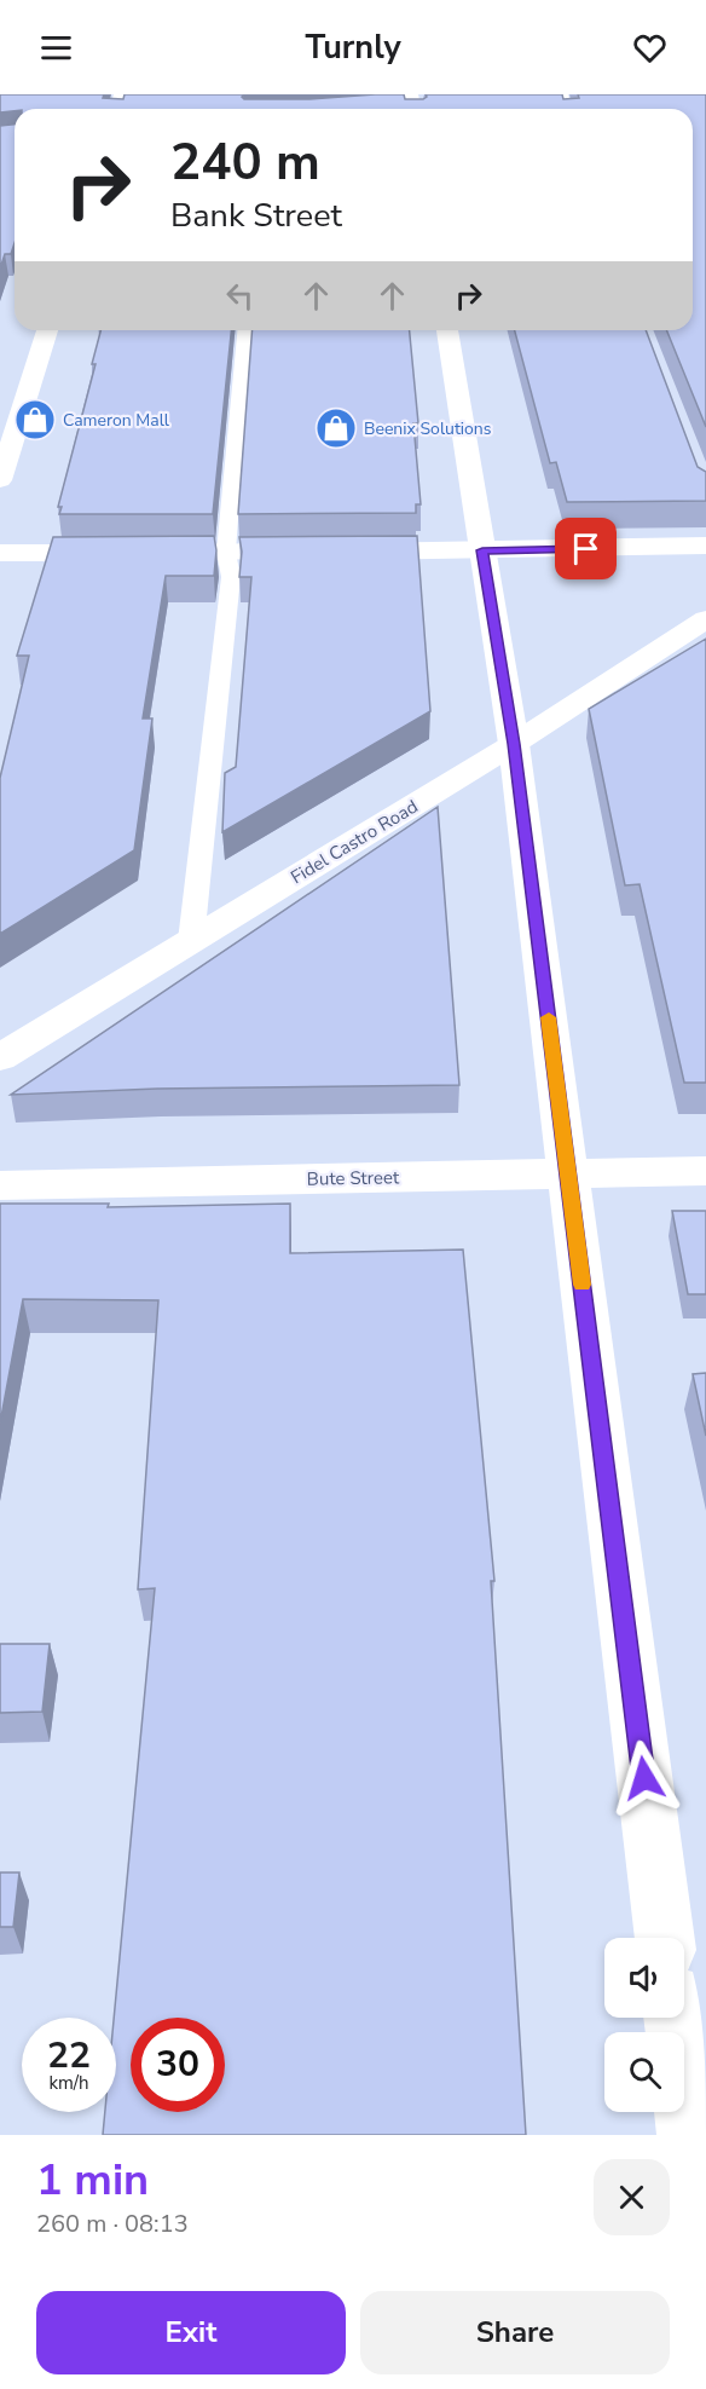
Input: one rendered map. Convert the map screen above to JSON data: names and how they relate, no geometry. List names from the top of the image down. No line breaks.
{"streets":{"street":["Fidel Castro Road","Bute Street"]},"places":{"shop":["Cameron Mall","Beenix Solutions"]},"page":{"header":"Turnly","turn":["240 m","Bank Street"],"speed":"22 km/h","limit":"30","heading":["1 min","260 m · 08:13"],"buttons":["Exit","Share"]}}
